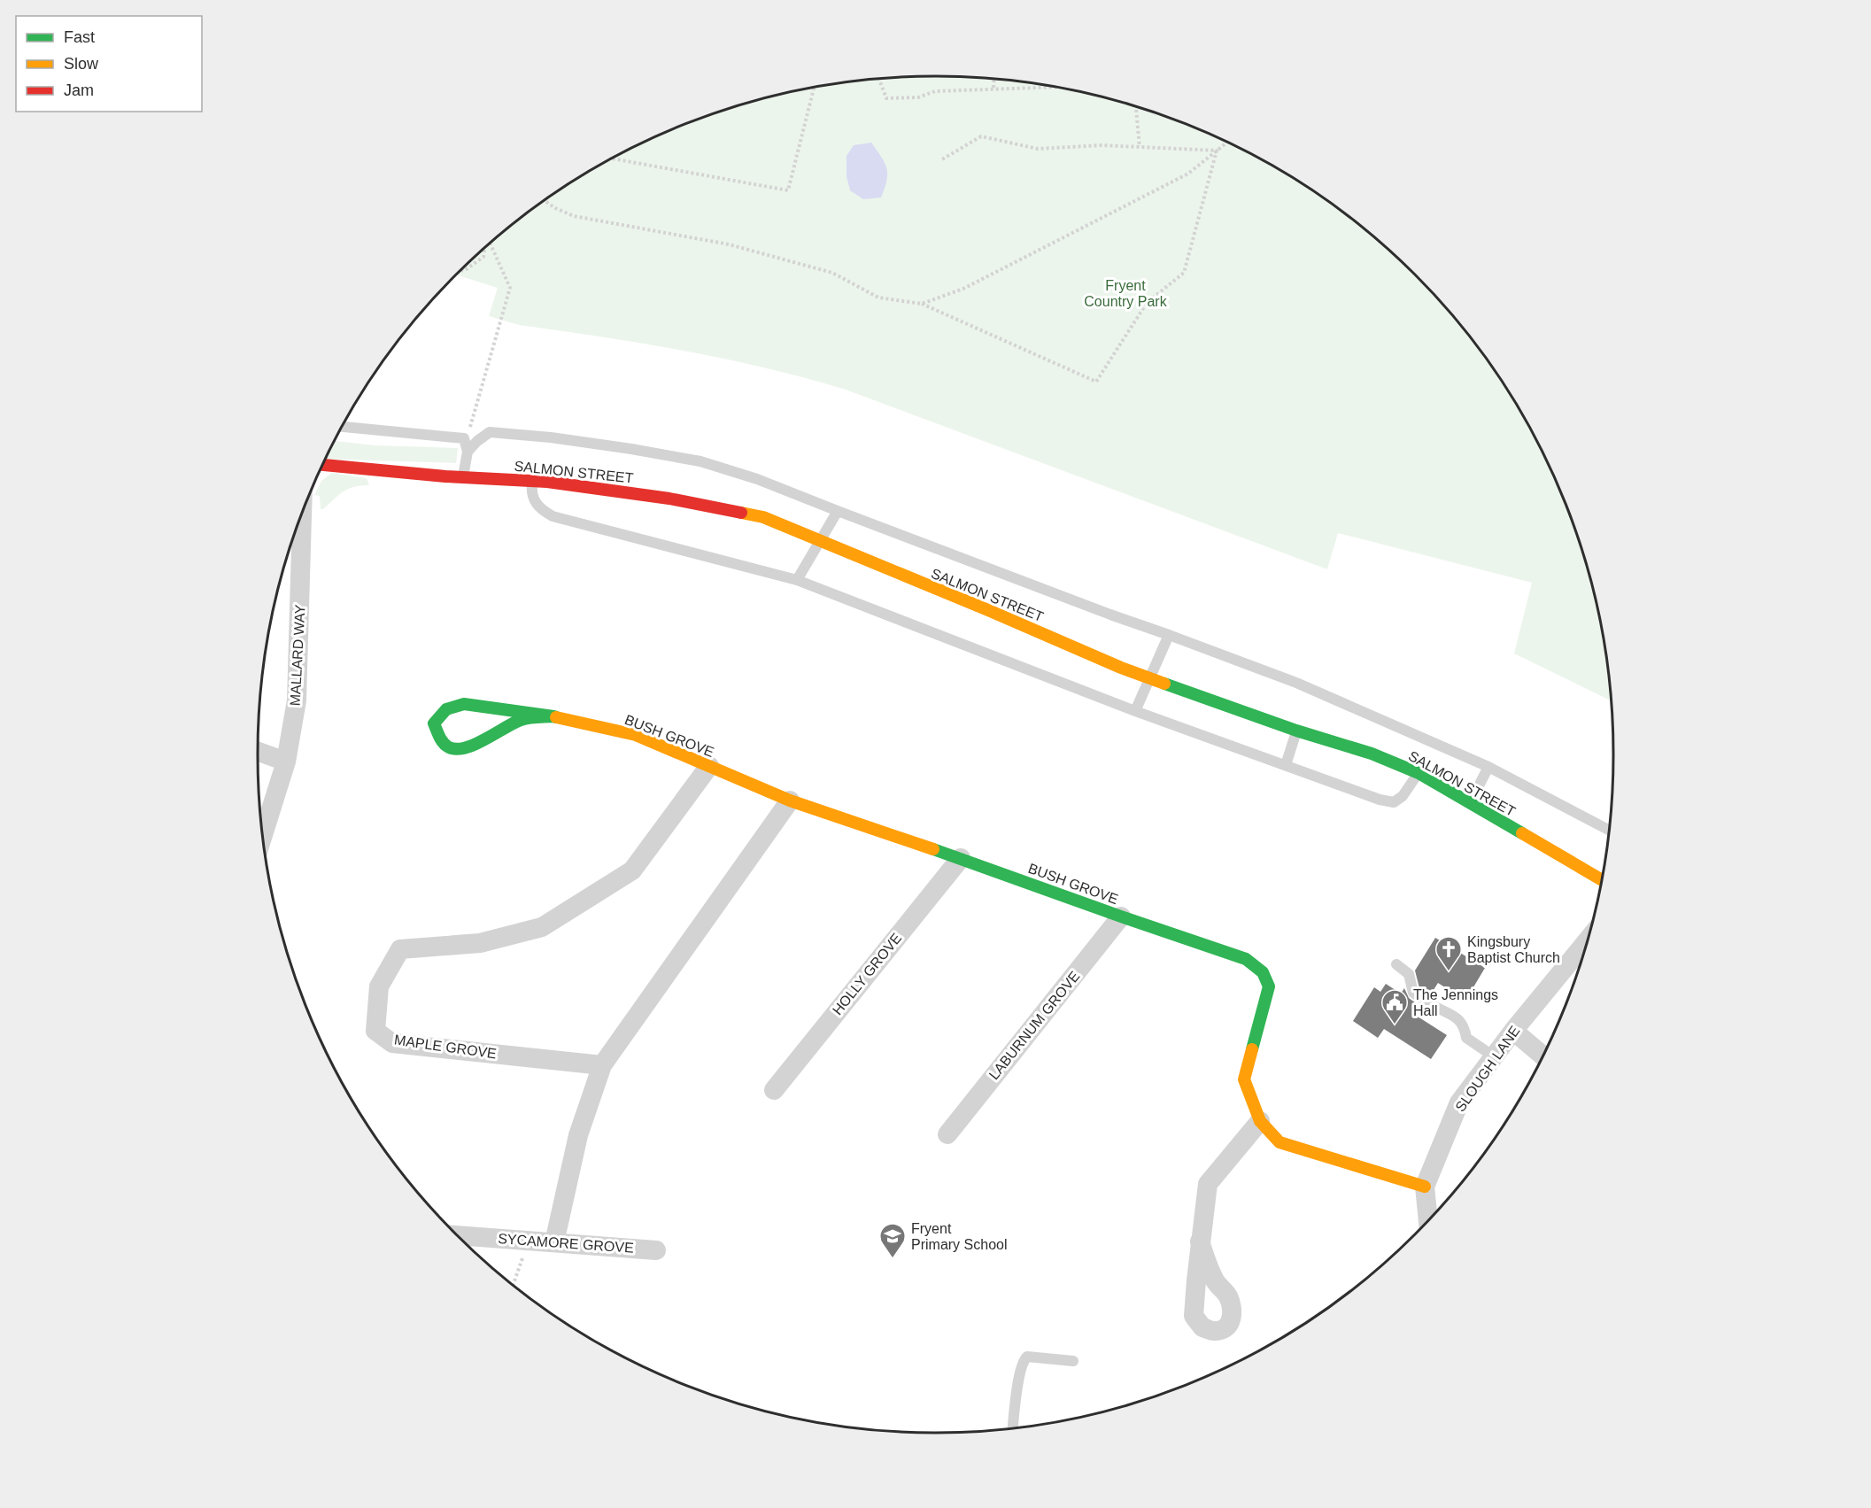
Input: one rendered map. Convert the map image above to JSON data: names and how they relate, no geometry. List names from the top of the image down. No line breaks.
{"streets":{"street":["SALMON STREET","MALLARD WAY","BUSH GROVE","HOLLY GROVE","LABURNUM GROVE","MAPLE GROVE","SLOUGH LANE","SYCAMORE GROVE"]},"crossings":[["BUSH GROVE","HOLLY GROVE"],["BUSH GROVE","LABURNUM GROVE"],["BUSH GROVE","MAPLE GROVE"],["BUSH GROVE","SLOUGH LANE"]],"parks":["Fryent Country Park"],"places":{"church":["Kingsbury Baptist Church"],"public building":["The Jennings Hall"],"school or university":["Fryent Primary School"]},"legend":["Fast","Slow","Jam"]}
